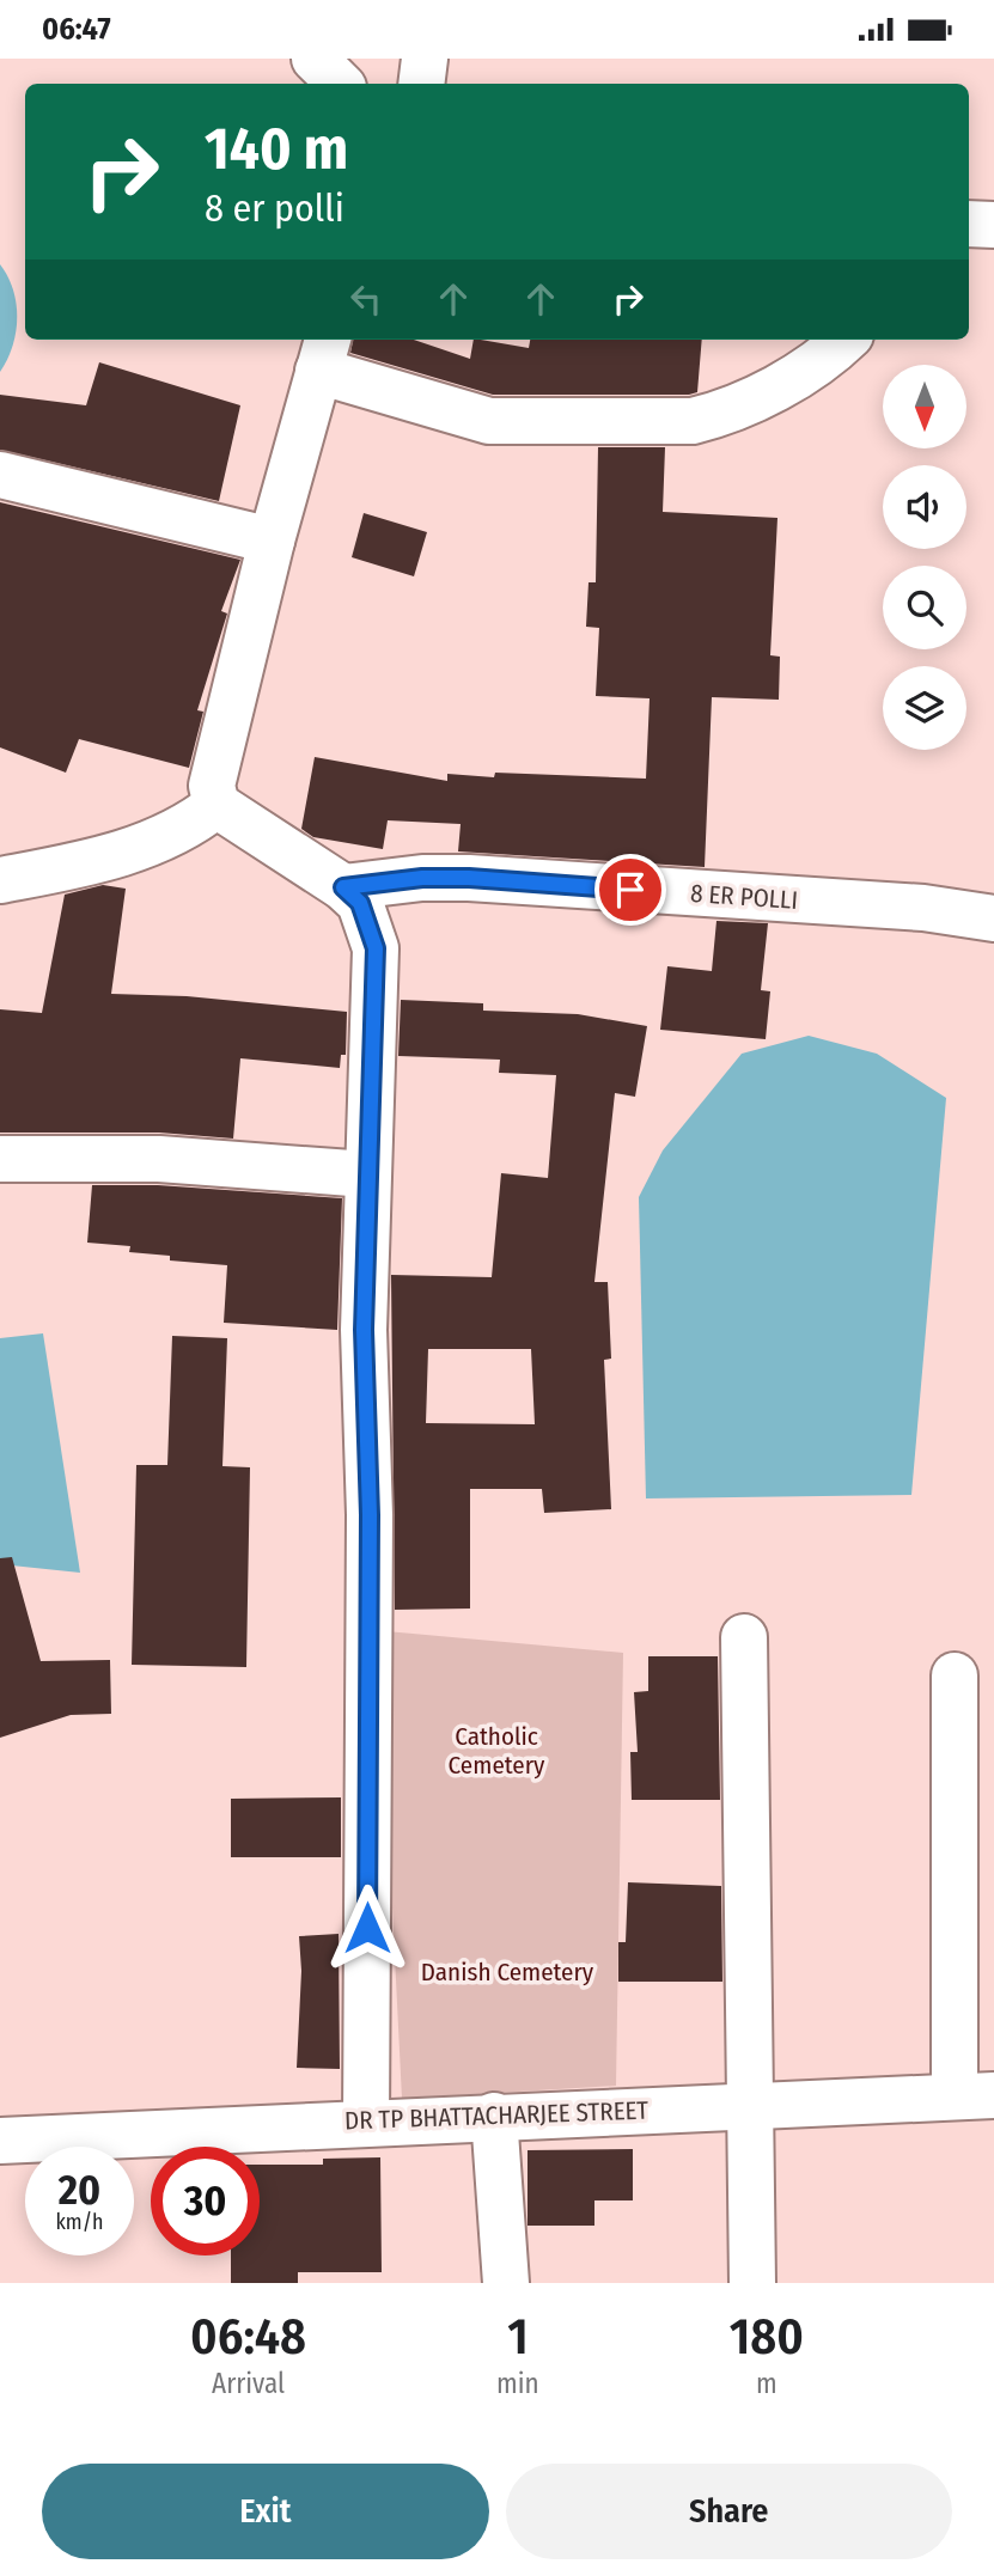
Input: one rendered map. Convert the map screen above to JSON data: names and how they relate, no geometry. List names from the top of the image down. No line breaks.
{"streets":{"street":["8 ER POLLI","DR TP BHATTACHARJEE STREET"]},"parks":["Catholic Cemetery","Danish Cemetery"],"north":"bottom","page":{"status":"06:47","turn":["140 m","8 er polli"],"speed":"20 km/h","limit":"30","eta":["06:48","Arrival","1","min","180","m"],"buttons":["Exit","Share"]}}
